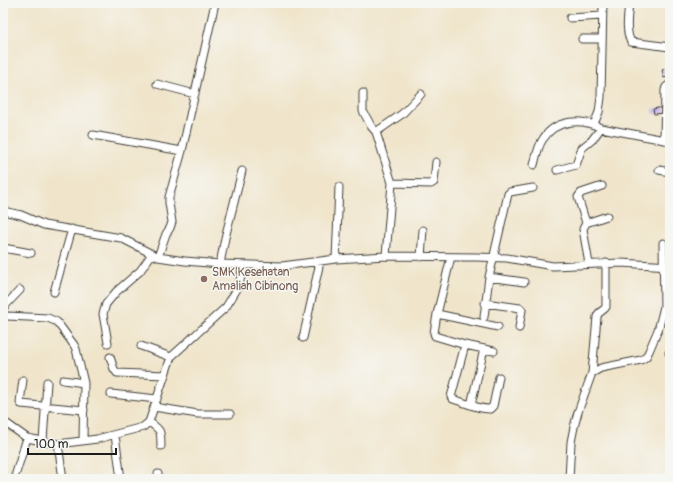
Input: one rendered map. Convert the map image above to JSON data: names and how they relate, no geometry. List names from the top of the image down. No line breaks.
{"places":["SMK Kesehatan Amaliah Cibinong"],"scale_bar":"100 m"}
